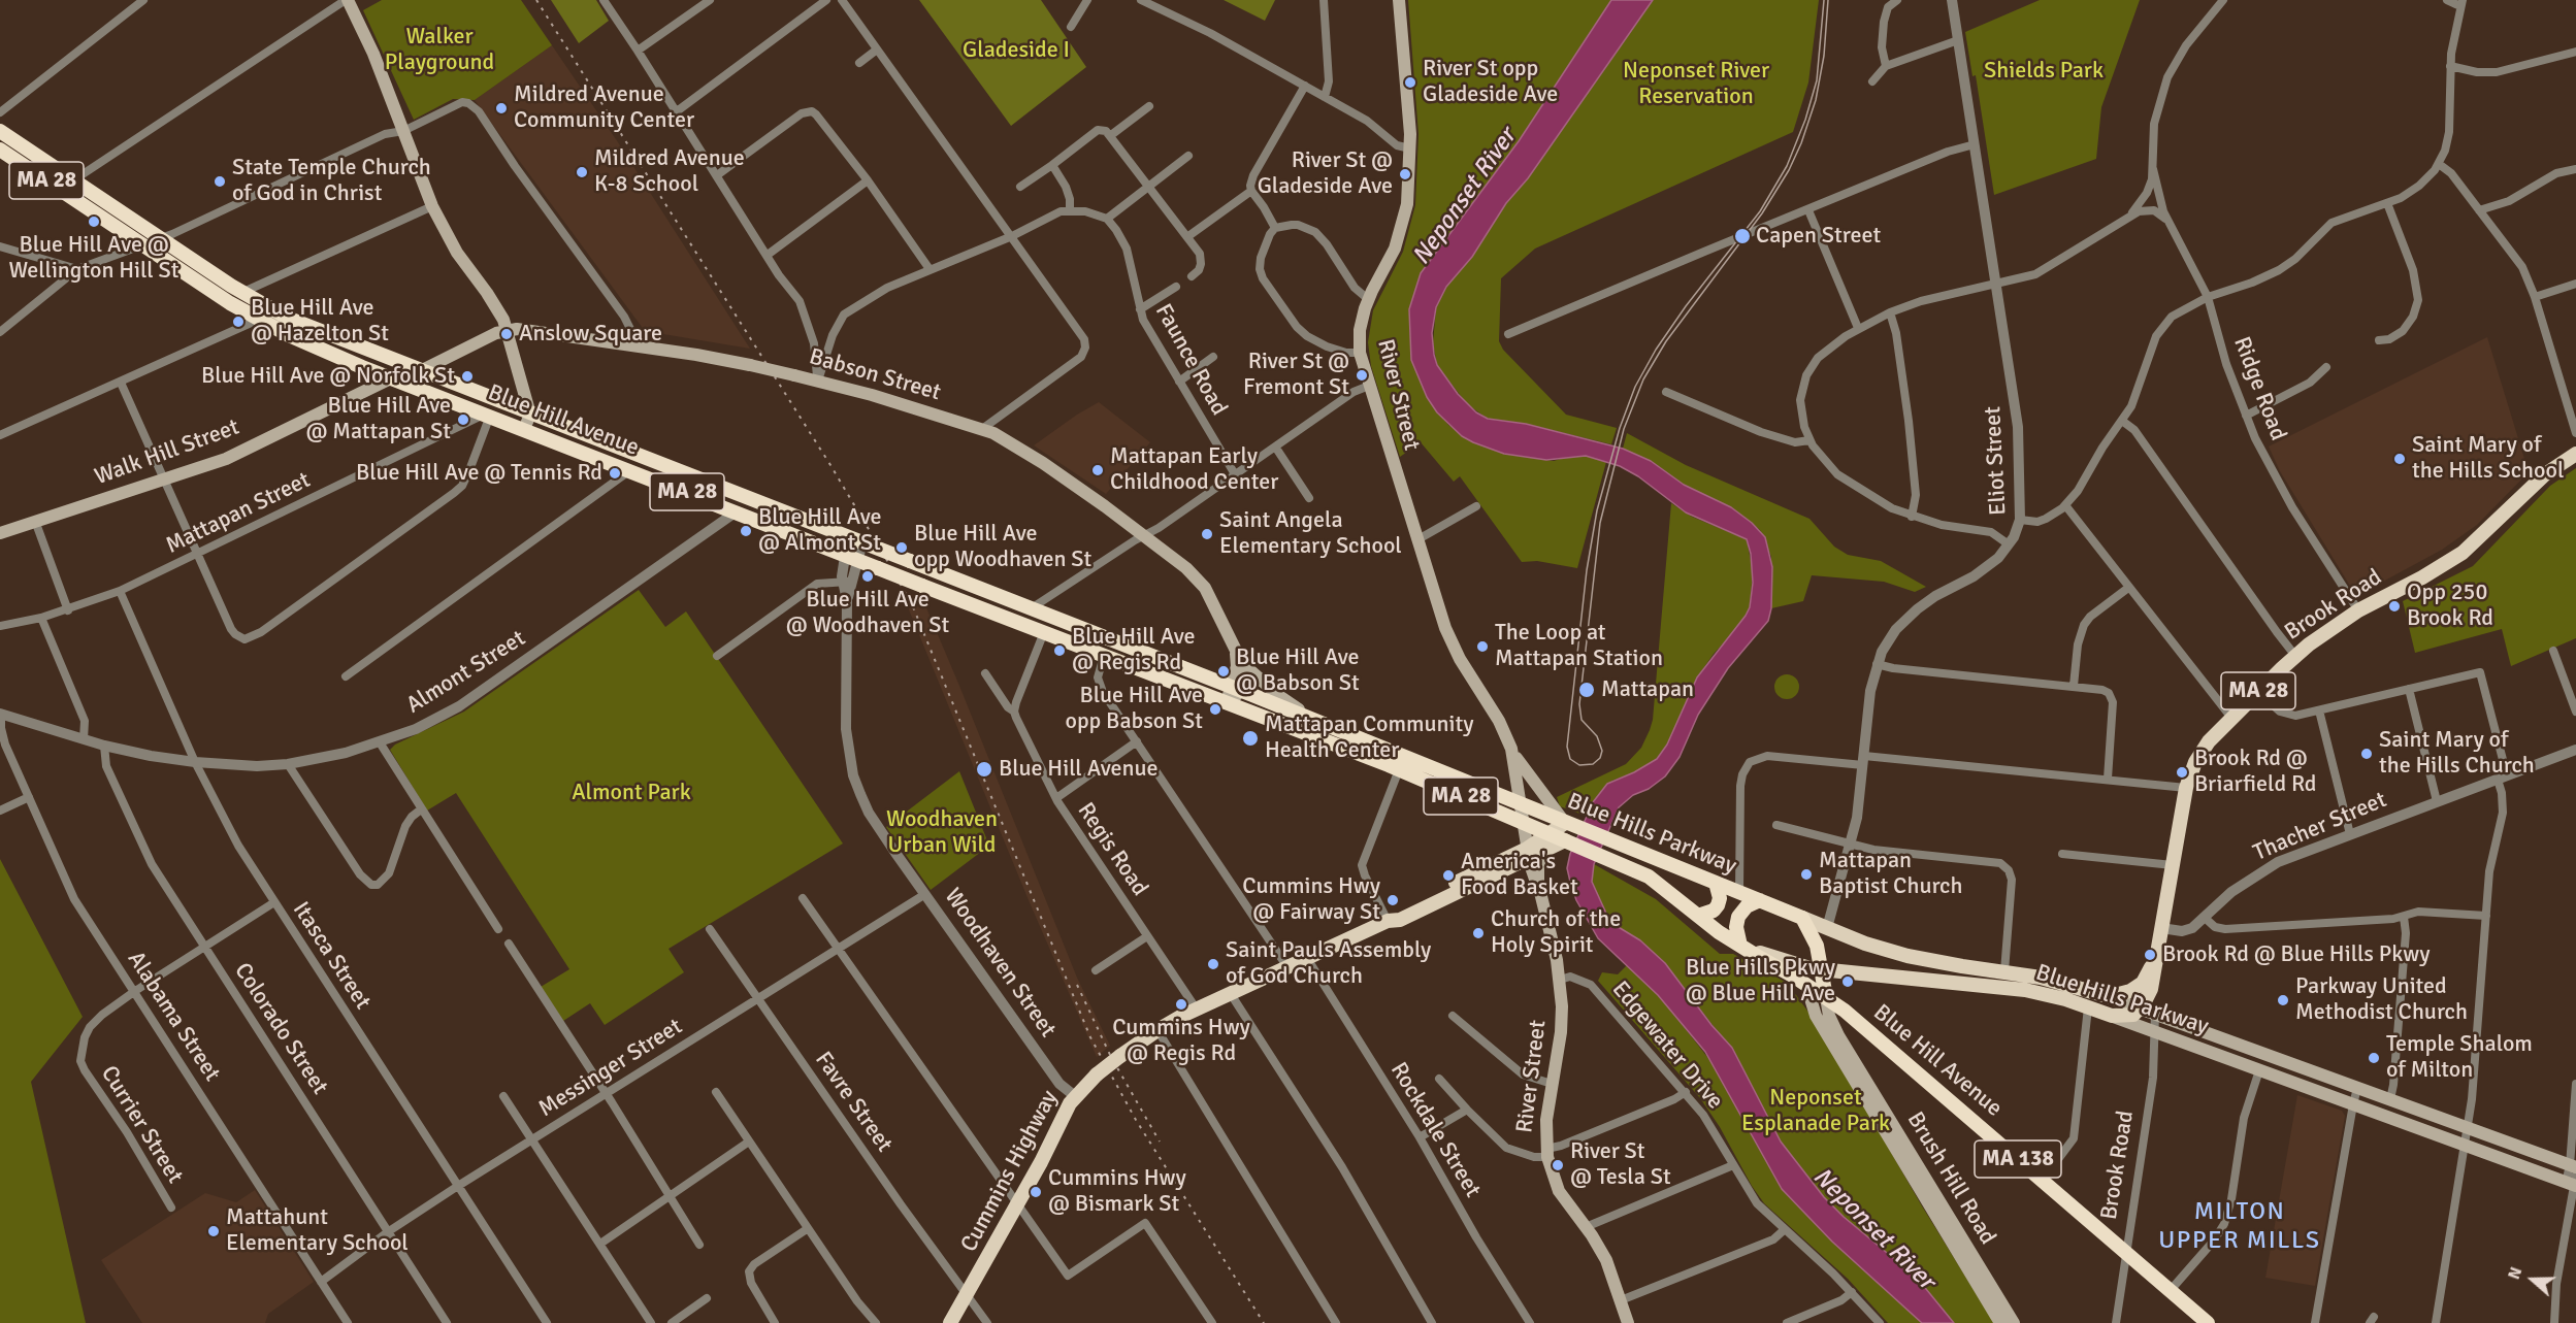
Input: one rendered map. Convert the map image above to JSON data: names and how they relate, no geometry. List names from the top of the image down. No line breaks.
{"streets":{"highway":["MA 28","Blue Hill Avenue","Blue Hills Parkway","MA 138","Brush Hill Road"],"main road":["Babson Street","River Street","Walk Hill Street","Brook Road","Cummins Highway"],"street":["Faunce Road","Ridge Road","Eliot Street","Mattapan Street","Almont Street","Thacher Street","Regis Road","Itasca Street","Woodhaven Street","Alabama Street","Colorado Street","Edgewater Drive","Messinger Street","Favre Street","Currier Street","Rockdale Street"]},"crossings":[["Babson Street","Blue Hill Avenue"],["Babson Street","Walk Hill Street"],["Ridge Road","Brook Road"],["River Street","Blue Hill Avenue"],["River Street","Blue Hills Parkway"],["River Street","Edgewater Drive"],["River Street","Cummins Highway"],["Blue Hill Avenue","Walk Hill Street"],["Blue Hill Avenue","Mattapan Street"],["Blue Hill Avenue","Brook Road"],["Blue Hill Avenue","Almont Street"],["Blue Hill Avenue","Blue Hills Parkway"],["Blue Hill Avenue","Woodhaven Street"],["Blue Hill Avenue","Brush Hill Road"],["Eliot Street","Blue Hills Parkway"],["Mattapan Street","Itasca Street"],["Brook Road","Thacher Street"],["Brook Road","Blue Hills Parkway"],["Almont Street","Itasca Street"],["Almont Street","Alabama Street"],["Almont Street","Colorado Street"],["Blue Hills Parkway","Cummins Highway"],["Blue Hills Parkway","Brush Hill Road"],["Regis Road","Cummins Highway"],["Itasca Street","Messinger Street"],["Itasca Street","Currier Street"],["Woodhaven Street","Messinger Street"],["Woodhaven Street","Cummins Highway"],["Alabama Street","Messinger Street"],["Alabama Street","Currier Street"],["Colorado Street","Messinger Street"],["Colorado Street","Currier Street"],["Messinger Street","Favre Street"],["Favre Street","Cummins Highway"],["Rockdale Street","Cummins Highway"]],"districts":["MILTON UPPER MILLS"],"water":["Neponset River"],"parks":["Walker Playground","Gladeside I","Neponset River Reservation","Shields Park","Almont Park","Woodhaven Urban Wild","Neponset Esplanade Park"],"places":["River St opp Gladeside Ave","Mildred Avenue Community Center","Mildred Avenue K-8 School","River St @ Gladeside Ave","State Temple Church of God in Christ","Blue Hill Ave @ Wellington Hill St","Capen Street","Blue Hill Ave @ Hazelton St","Anslow Square","River St @ Fremont St","Blue Hill Ave @ Norfolk St","Blue Hill Ave @ Mattapan St","Saint Mary of the Hills School","Mattapan Early Childhood Center","Blue Hill Ave @ Tennis Rd","Blue Hill Ave @ Almont St","Saint Angela Elementary School","Blue Hill Ave opp Woodhaven St","Blue Hill Ave @ Woodhaven St","Opp 250 Brook Rd","The Loop at Mattapan Station","Blue Hill Ave @ Regis Rd","Blue Hill Ave @ Babson St","Mattapan","Blue Hill Ave opp Babson St","Mattapan Community Health Center","Saint Mary of the Hills Church","Blue Hill Avenue","Brook Rd @ Briarfield Rd","Mattapan Baptist Church","America's Food Basket","Cummins Hwy @ Fairway St","Church of the Holy Spirit","Brook Rd @ Blue Hills Pkwy","Saint Pauls Assembly of God Church","Blue Hills Pkwy @ Blue Hill Ave","Parkway United Methodist Church","Cummins Hwy @ Regis Rd","Temple Shalom of Milton","River St @ Tesla St","Cummins Hwy @ Bismark St","Mattahunt Elementary School"],"north":"left"}
